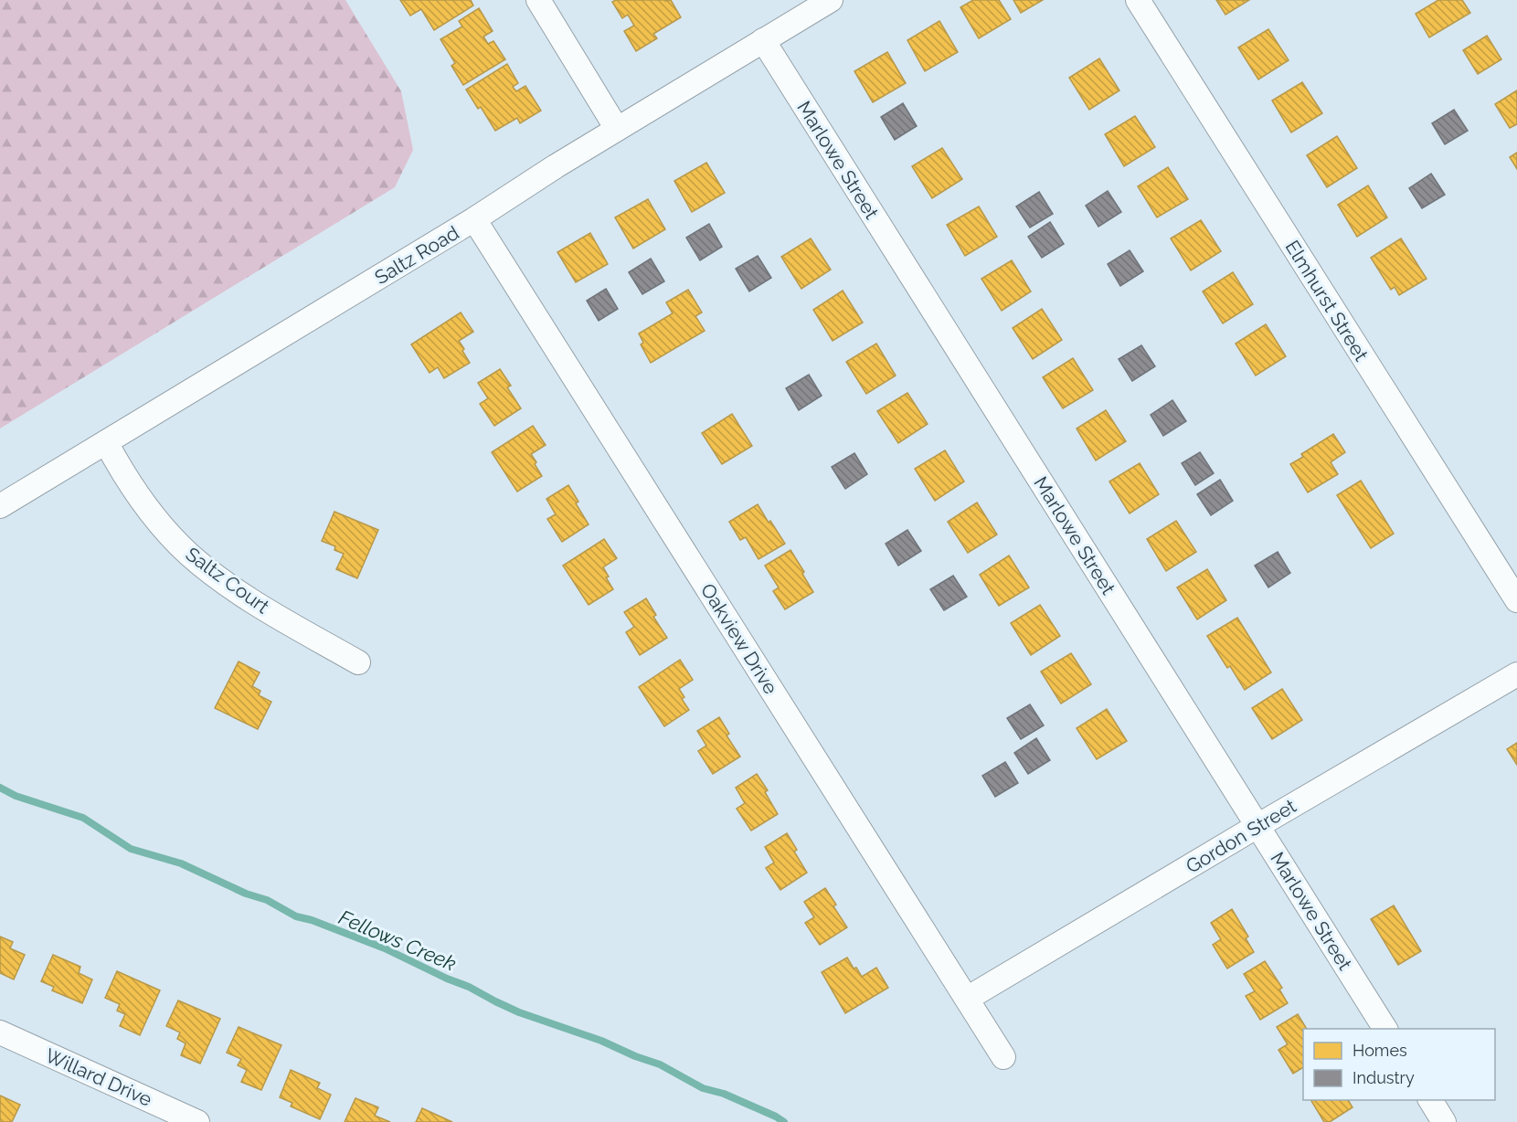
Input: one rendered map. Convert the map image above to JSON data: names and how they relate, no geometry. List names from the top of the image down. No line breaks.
{"streets":{"street":["Marlowe Street","Saltz Road","Elmhurst Street","Saltz Court","Oakview Drive","Gordon Street","Willard Drive"]},"crossings":[["Marlowe Street","Saltz Road"],["Marlowe Street","Gordon Street"],["Saltz Road","Saltz Court"],["Saltz Road","Oakview Drive"],["Oakview Drive","Gordon Street"]],"water":["Fellows Creek"],"legend":["Homes","Industry"]}
